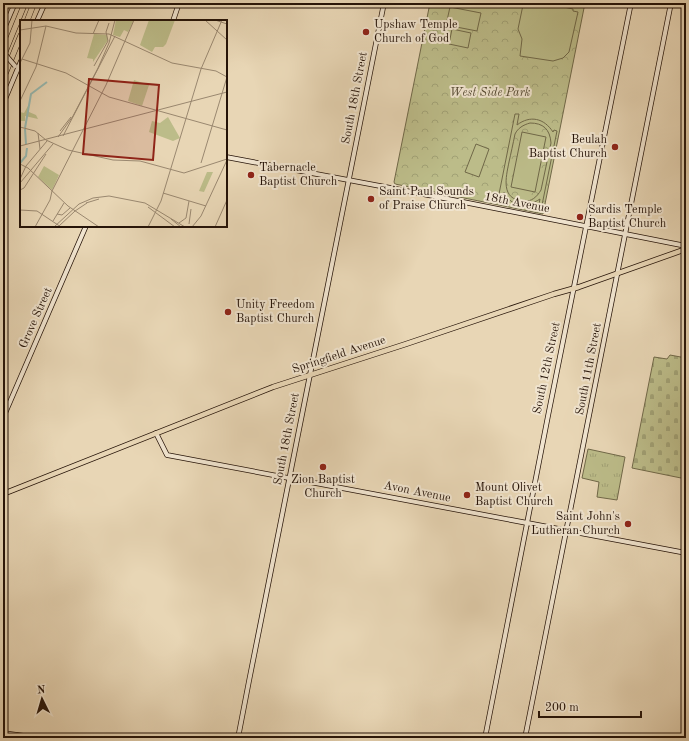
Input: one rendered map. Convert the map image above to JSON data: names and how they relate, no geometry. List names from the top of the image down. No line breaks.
{"streets":{"main road":["Springfield Avenue"],"street":["South 18th Street","18th Avenue","Grove Street","South 12th Street","South 11th Street","Avon Avenue"]},"crossings":[["South 18th Street","18th Avenue"],["South 18th Street","Springfield Avenue"],["South 18th Street","Avon Avenue"],["18th Avenue","Springfield Avenue"],["18th Avenue","South 12th Street"],["18th Avenue","South 11th Street"],["Springfield Avenue","South 12th Street"],["Springfield Avenue","South 11th Street"],["Springfield Avenue","Avon Avenue"],["South 12th Street","Avon Avenue"],["South 11th Street","Avon Avenue"]],"parks":["West Side Park"],"places":["Upshaw Temple Church of God","Beulah Baptist Church","Tabernacle Baptist Church","Saint Paul Sounds of Praise Church","Sardis Temple Baptist Church","Unity Freedom Baptist Church","Zion Baptist Church","Mount Olivet Baptist Church","Saint John's Lutheran Church"],"scale_bar":"200 m","north":"top"}
